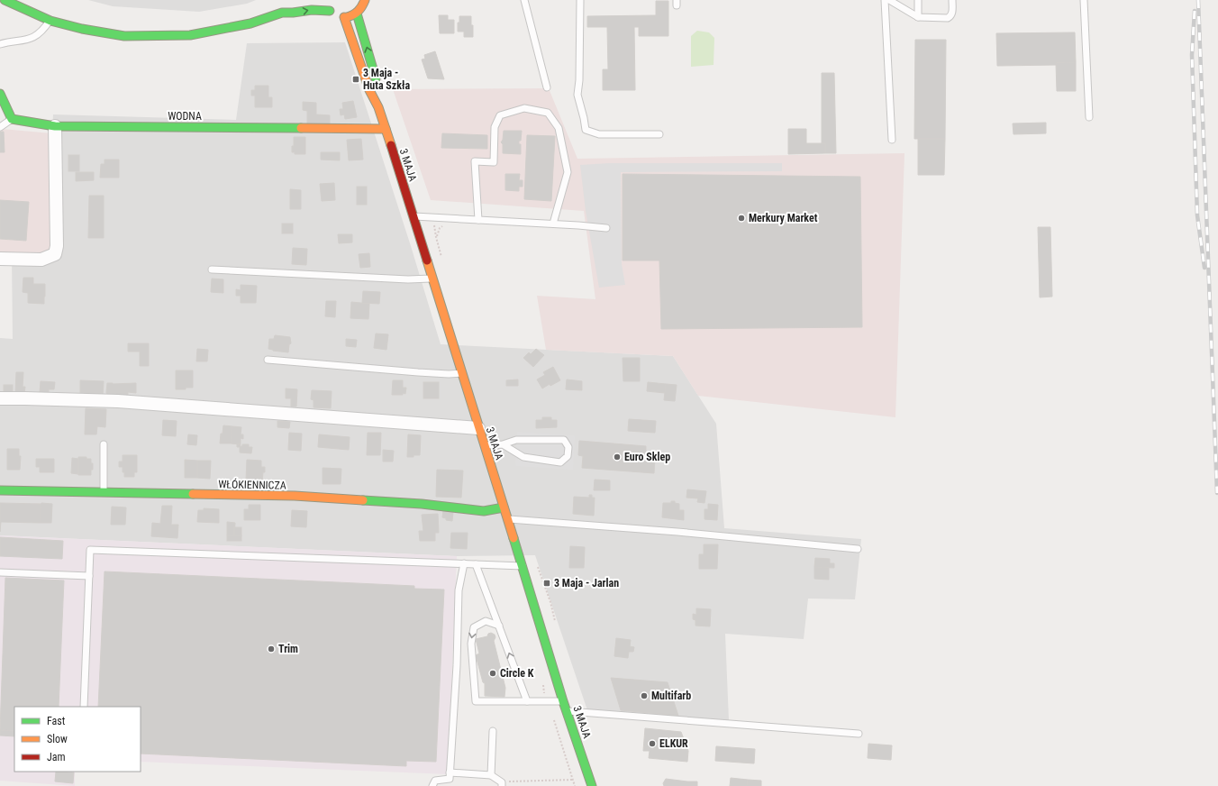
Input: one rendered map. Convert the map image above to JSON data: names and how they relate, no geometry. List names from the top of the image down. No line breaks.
{"streets":{"street":["WODNA","3 MAJA","WŁÓKIENNICZA"]},"crossings":[["WODNA","3 MAJA"],["3 MAJA","WŁÓKIENNICZA"]],"places":{"transit":["3 Maja - Huta Szkła","3 Maja - Jarlan"],"other":["Merkury Market","Euro Sklep","Trim","Circle K","Multifarb","ELKUR"]},"legend":["Fast","Slow","Jam"]}
